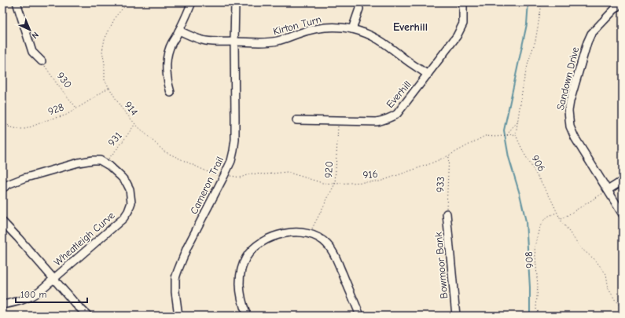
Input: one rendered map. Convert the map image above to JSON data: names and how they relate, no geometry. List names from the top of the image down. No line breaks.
{"streets":{"street":["Kirton Turn","Sandown Drive","Everhill","Cameron Trail","Wheatleigh Curve","Bowmoor Bank"],"path":["930","914","928","931","906","920","916","933","908"]},"crossings":[["Kirton Turn","Everhill"],["Kirton Turn","Cameron Trail"],["930","928"],["Everhill","920"],["914","928"],["914","931"],["914","916"],["914","Cameron Trail"],["931","Wheatleigh Curve"],["906","916"],["906","908"],["920","916"],["916","933"],["916","Cameron Trail"],["933","Bowmoor Bank"]],"districts":["Everhill"],"scale_bar":"100 m","north":"bottom right"}
